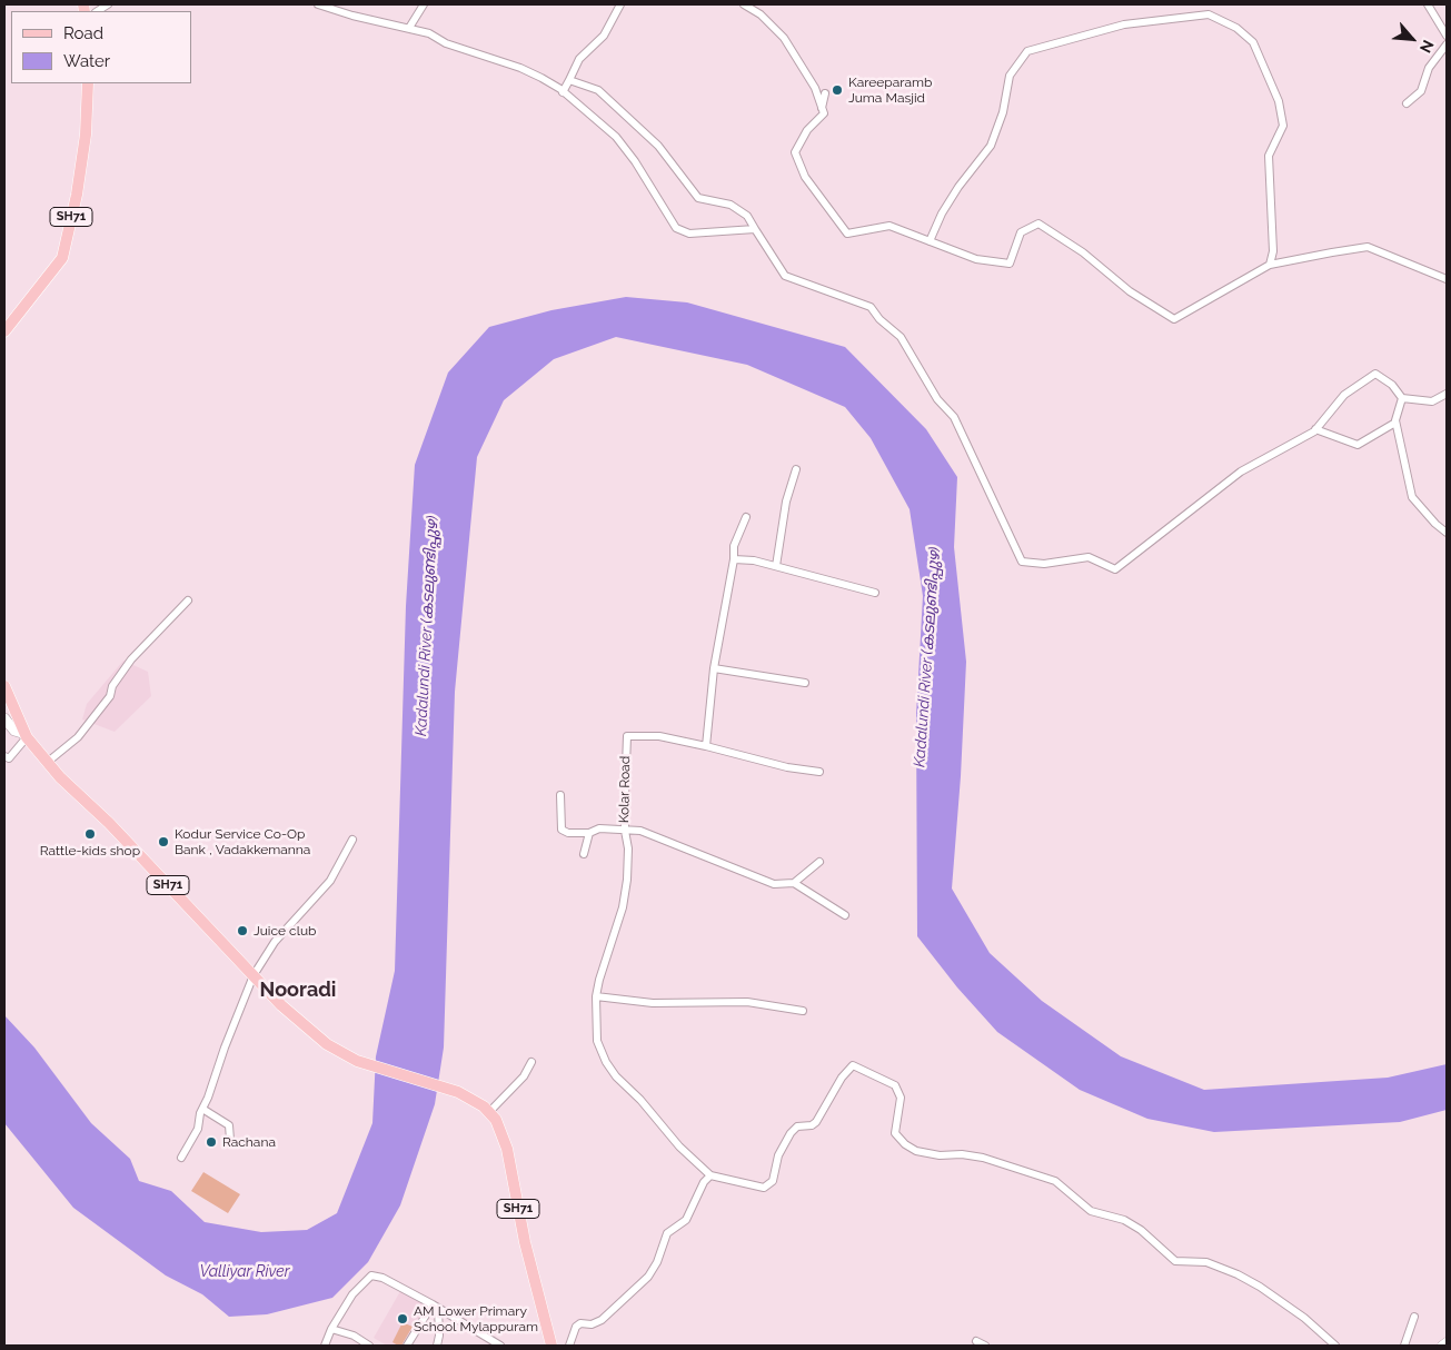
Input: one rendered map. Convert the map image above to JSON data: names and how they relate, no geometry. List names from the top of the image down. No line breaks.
{"streets":{"main road":["SH71"],"street":["Kolar Road"]},"districts":["Nooradi"],"water":["Kadalundi River (കടലുണ്ടിപ്പുഴ)","Valliyar River"],"places":["Kareeparamb Juma Masjid","Rattle-kids shop","Kodur Service Co-Op Bank , Vadakkemanna","Juice club","Rachana","AM Lower Primary School Mylappuram"],"legend":["Road","Water"],"north":"bottom right"}
